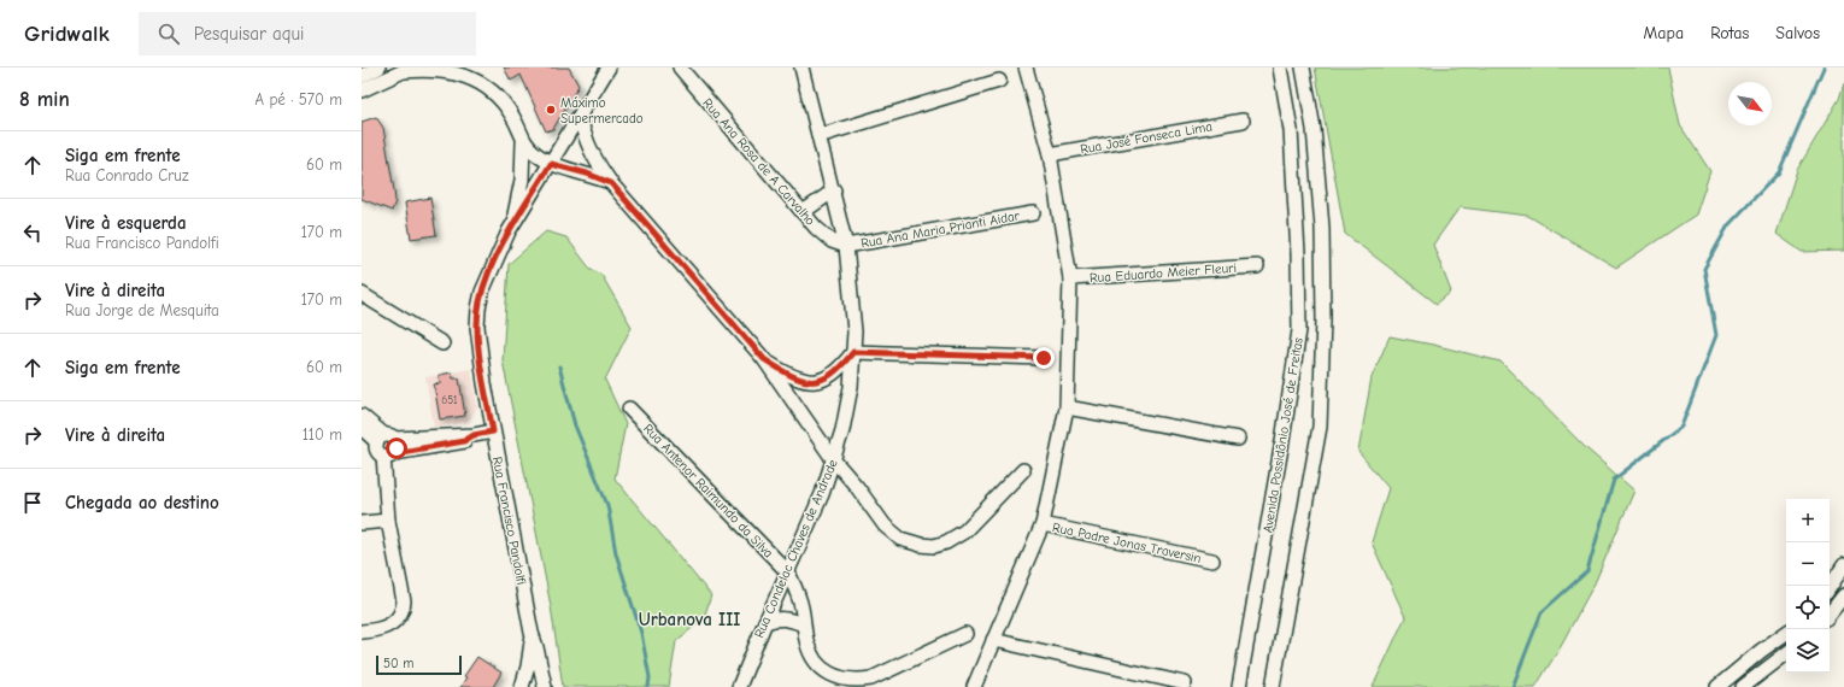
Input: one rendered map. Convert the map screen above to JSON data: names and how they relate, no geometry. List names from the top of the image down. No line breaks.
{"streets":{"street":["Rua José Fonseca Lima","Rua Ana Rosa de A Carvalho","Rua Ana Maria Prianti Aidar","Rua Eduardo Meier Fleuri","Avenida Possidônio José de Freitas","Rua Antenor Raimundo da Silva","Rua Francisco Pandolfi","Rua Padre Jonas Traversin","Rua Condelac Chaves de Andrade"]},"crossings":[["Rua Ana Rosa de A Carvalho","Rua Ana Maria Prianti Aidar"],["Rua Ana Rosa de A Carvalho","Rua Condelac Chaves de Andrade"],["Rua Ana Maria Prianti Aidar","Rua Condelac Chaves de Andrade"],["Rua Antenor Raimundo da Silva","Rua Condelac Chaves de Andrade"]],"districts":["Urbanova III"],"places":["Máximo Supermercado"],"house_numbers":["651"],"scale_bar":"50 m","north":"bottom right","page":{"header":"Gridwalk","search":"Pesquisar aqui","nav":["Mapa","Rotas","Salvos"],"heading":["8 min","A pé · 570 m"],"list":[["Siga em frente","Rua Conrado Cruz","60 m"],["Vire à esquerda","Rua Francisco Pandolfi","170 m"],["Vire à direita","Rua Jorge de Mesquita","170 m"],["Siga em frente","60 m"],["Vire à direita","110 m"],"Chegada ao destino"],"map_buttons":["+","−"],"scale":"50 m"}}
